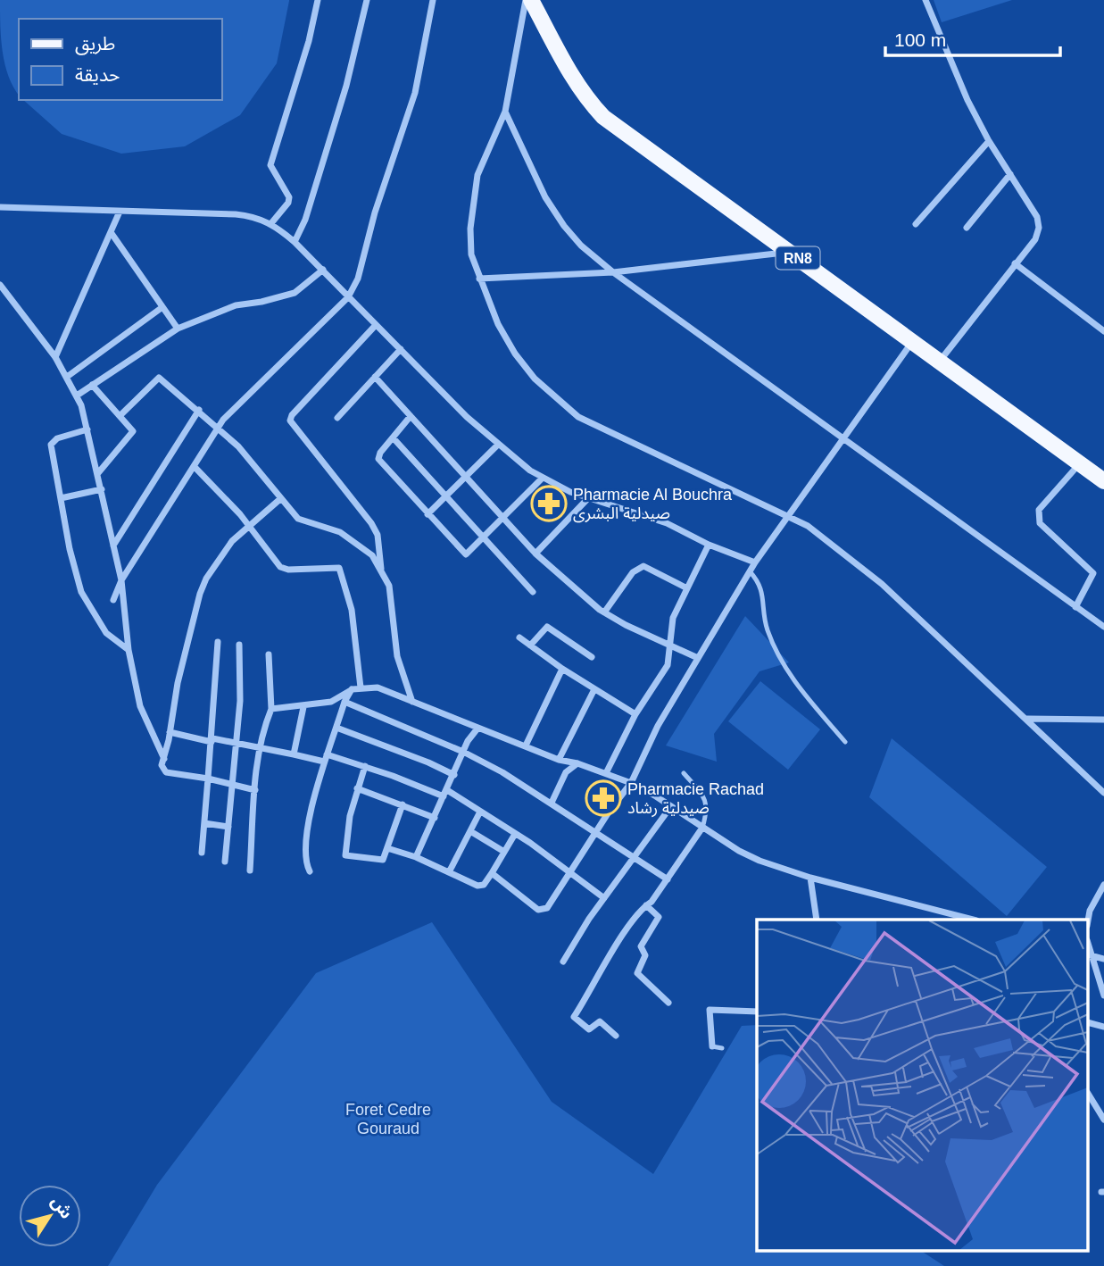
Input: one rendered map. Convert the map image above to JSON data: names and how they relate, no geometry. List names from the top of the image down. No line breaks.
{"streets":{"main road":["RN8"]},"parks":["Foret Cedre Gouraud"],"places":{"pharmacy":["Pharmacie Al Bouchra صيدلية البشرى","Pharmacie Rachad صيدلية رشاد"]},"legend":["طريق","حديقة"],"scale_bar":"100 m","north":"top right"}
